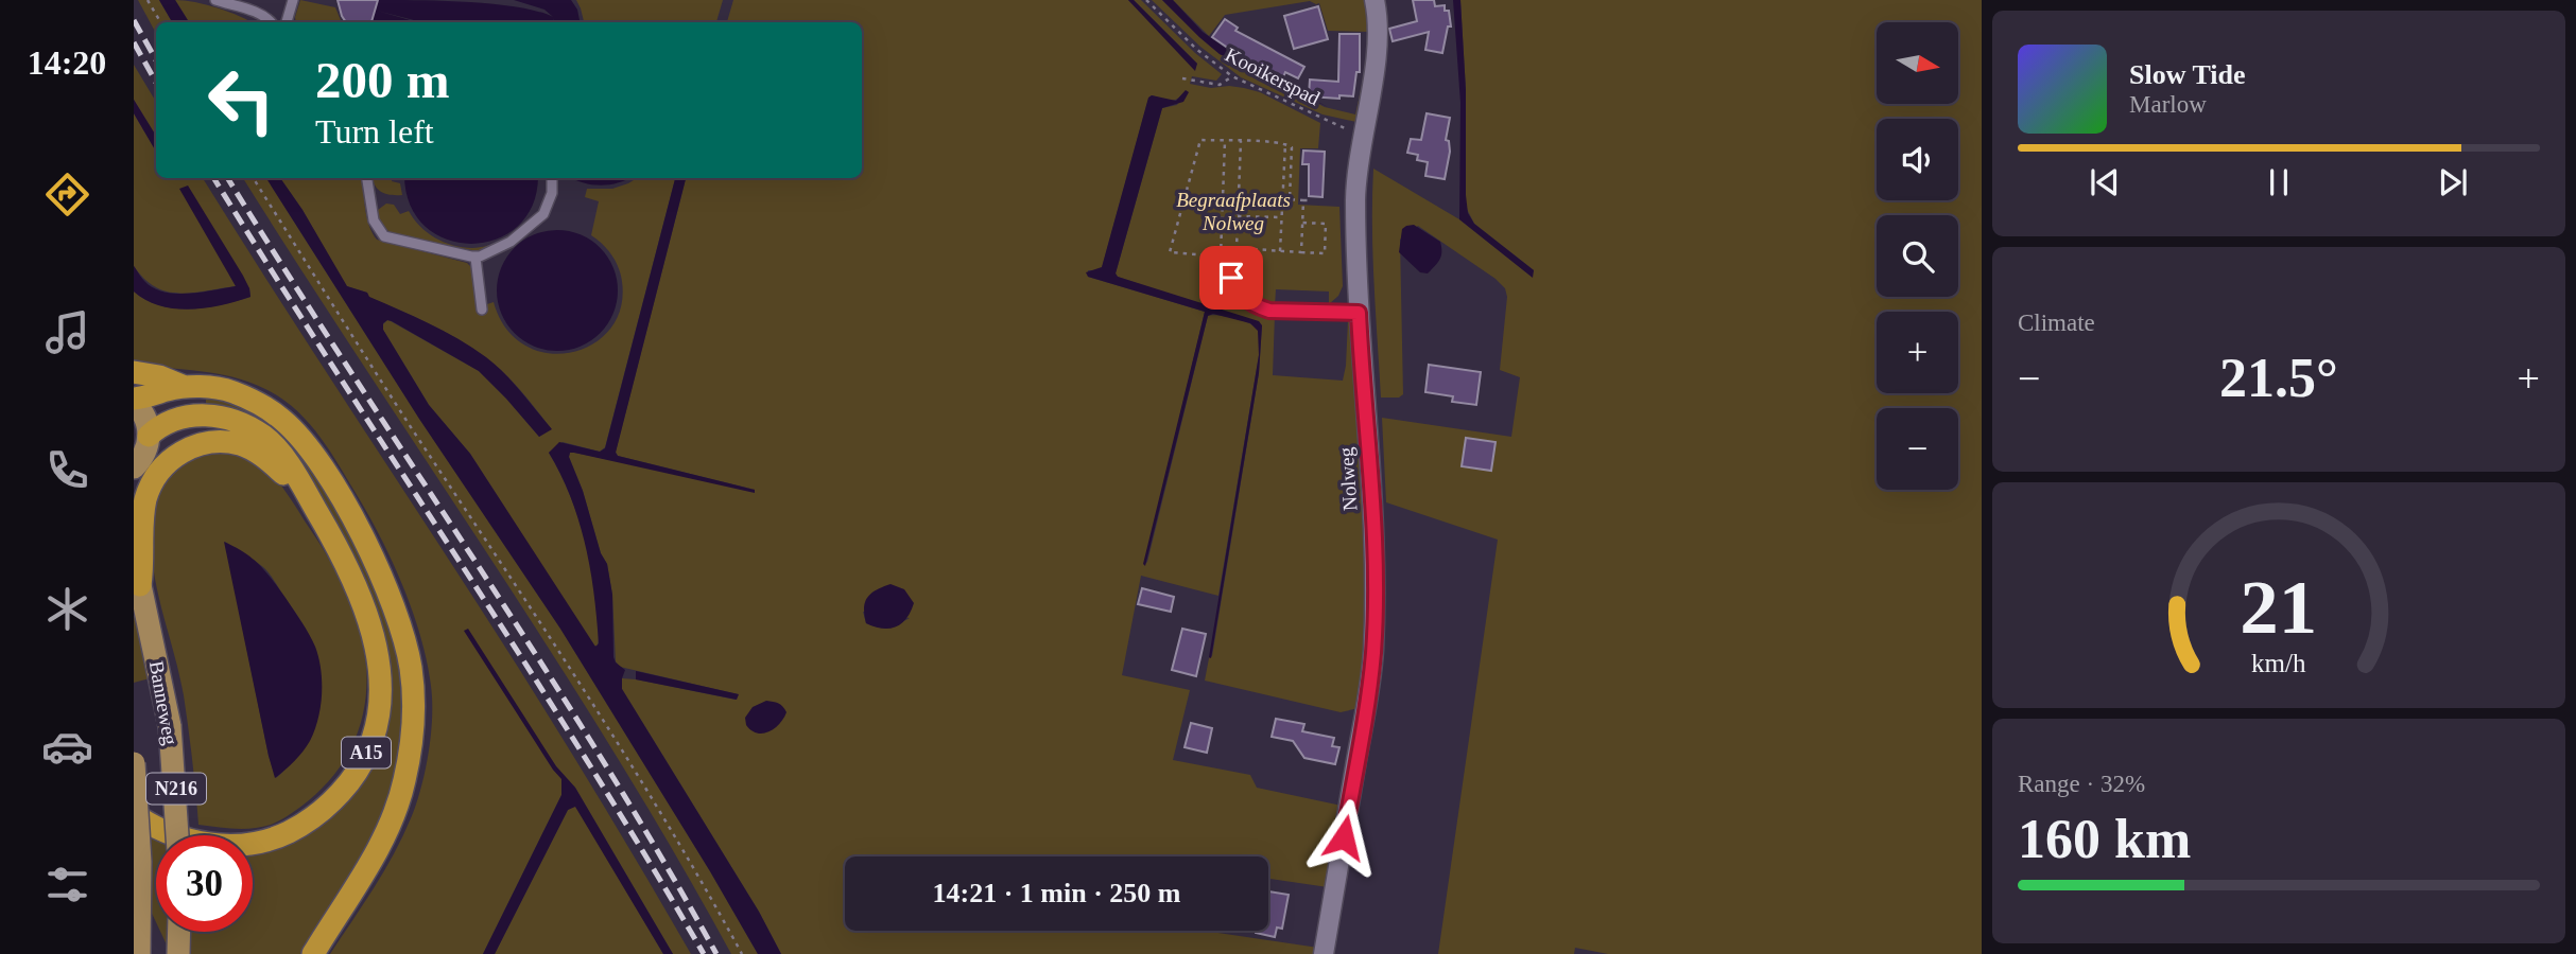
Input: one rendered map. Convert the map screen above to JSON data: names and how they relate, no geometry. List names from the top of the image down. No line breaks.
{"streets":{"highway":["A15"],"main road":["Banneweg","N216"],"street":["Nolweg"],"path":["Kooikerspad"]},"crossings":[["Kooikerspad","Nolweg"],["Banneweg","A15"]],"parks":["Begraafplaats Nolweg"],"north":"right","page":{"tabs":"14:20","map_buttons":["+","−"],"turn":["200 m","Turn left"],"song":["Slow Tide","Marlow"],"tile":["Climate",["Range · 32%","160 km"]],"heat":["−","21.5°","+"],"limit":"30","trip":"14:21 · 1 min · 250 m","gauge":["21","km/h"]}}
